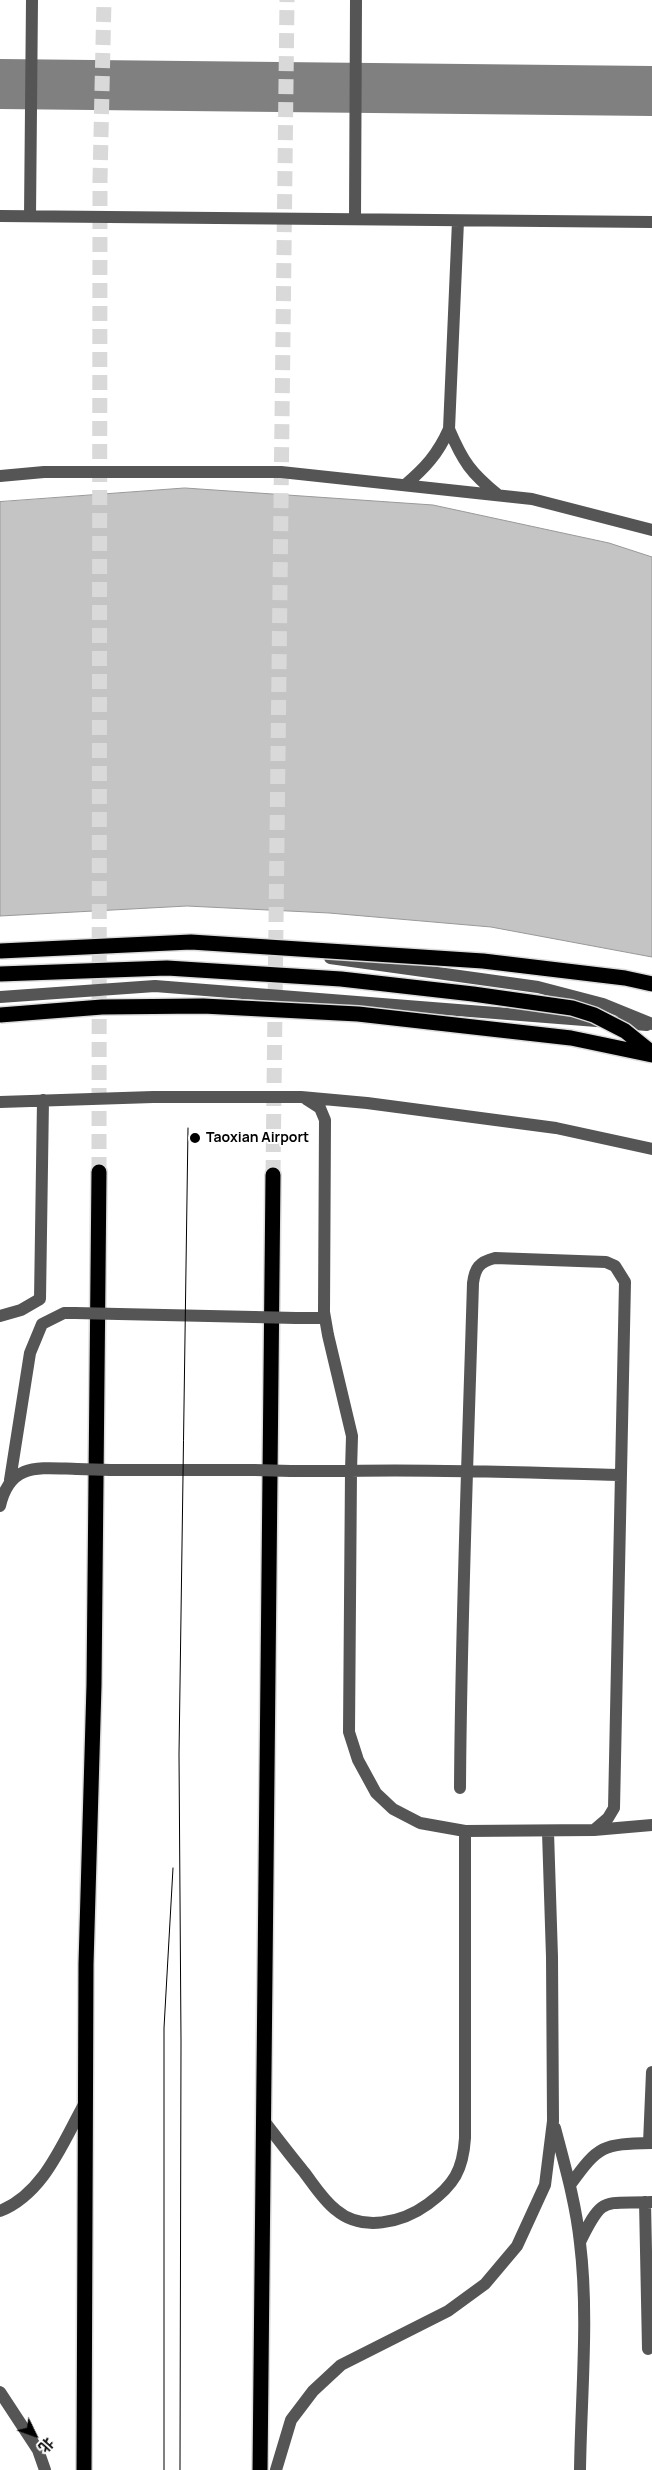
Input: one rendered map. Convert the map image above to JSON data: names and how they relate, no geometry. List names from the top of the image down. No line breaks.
{"places":["Taoxian Airport"],"north":"bottom right"}
